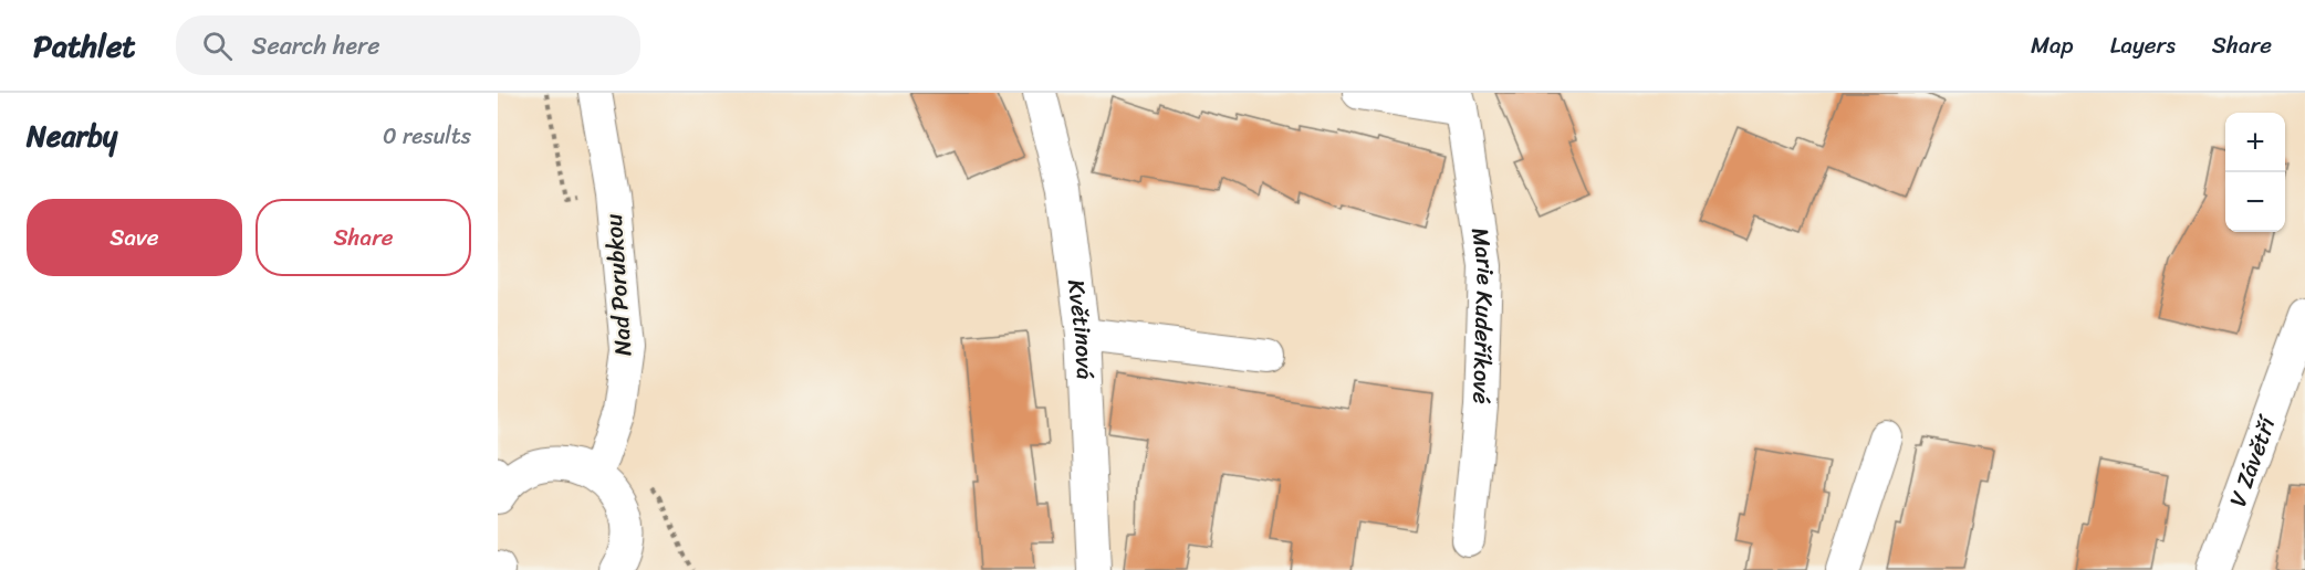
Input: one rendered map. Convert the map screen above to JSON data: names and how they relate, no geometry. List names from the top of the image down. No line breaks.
{"streets":{"street":["Nad Porubkou","Marie Kudeříkové","Květinová","V Závětří"]},"page":{"header":"Pathlet","search":"Search here","nav":["Map","Layers","Share"],"heading":["Nearby","0 results"],"map_buttons":["+","−"],"buttons":["Save","Share"]}}
